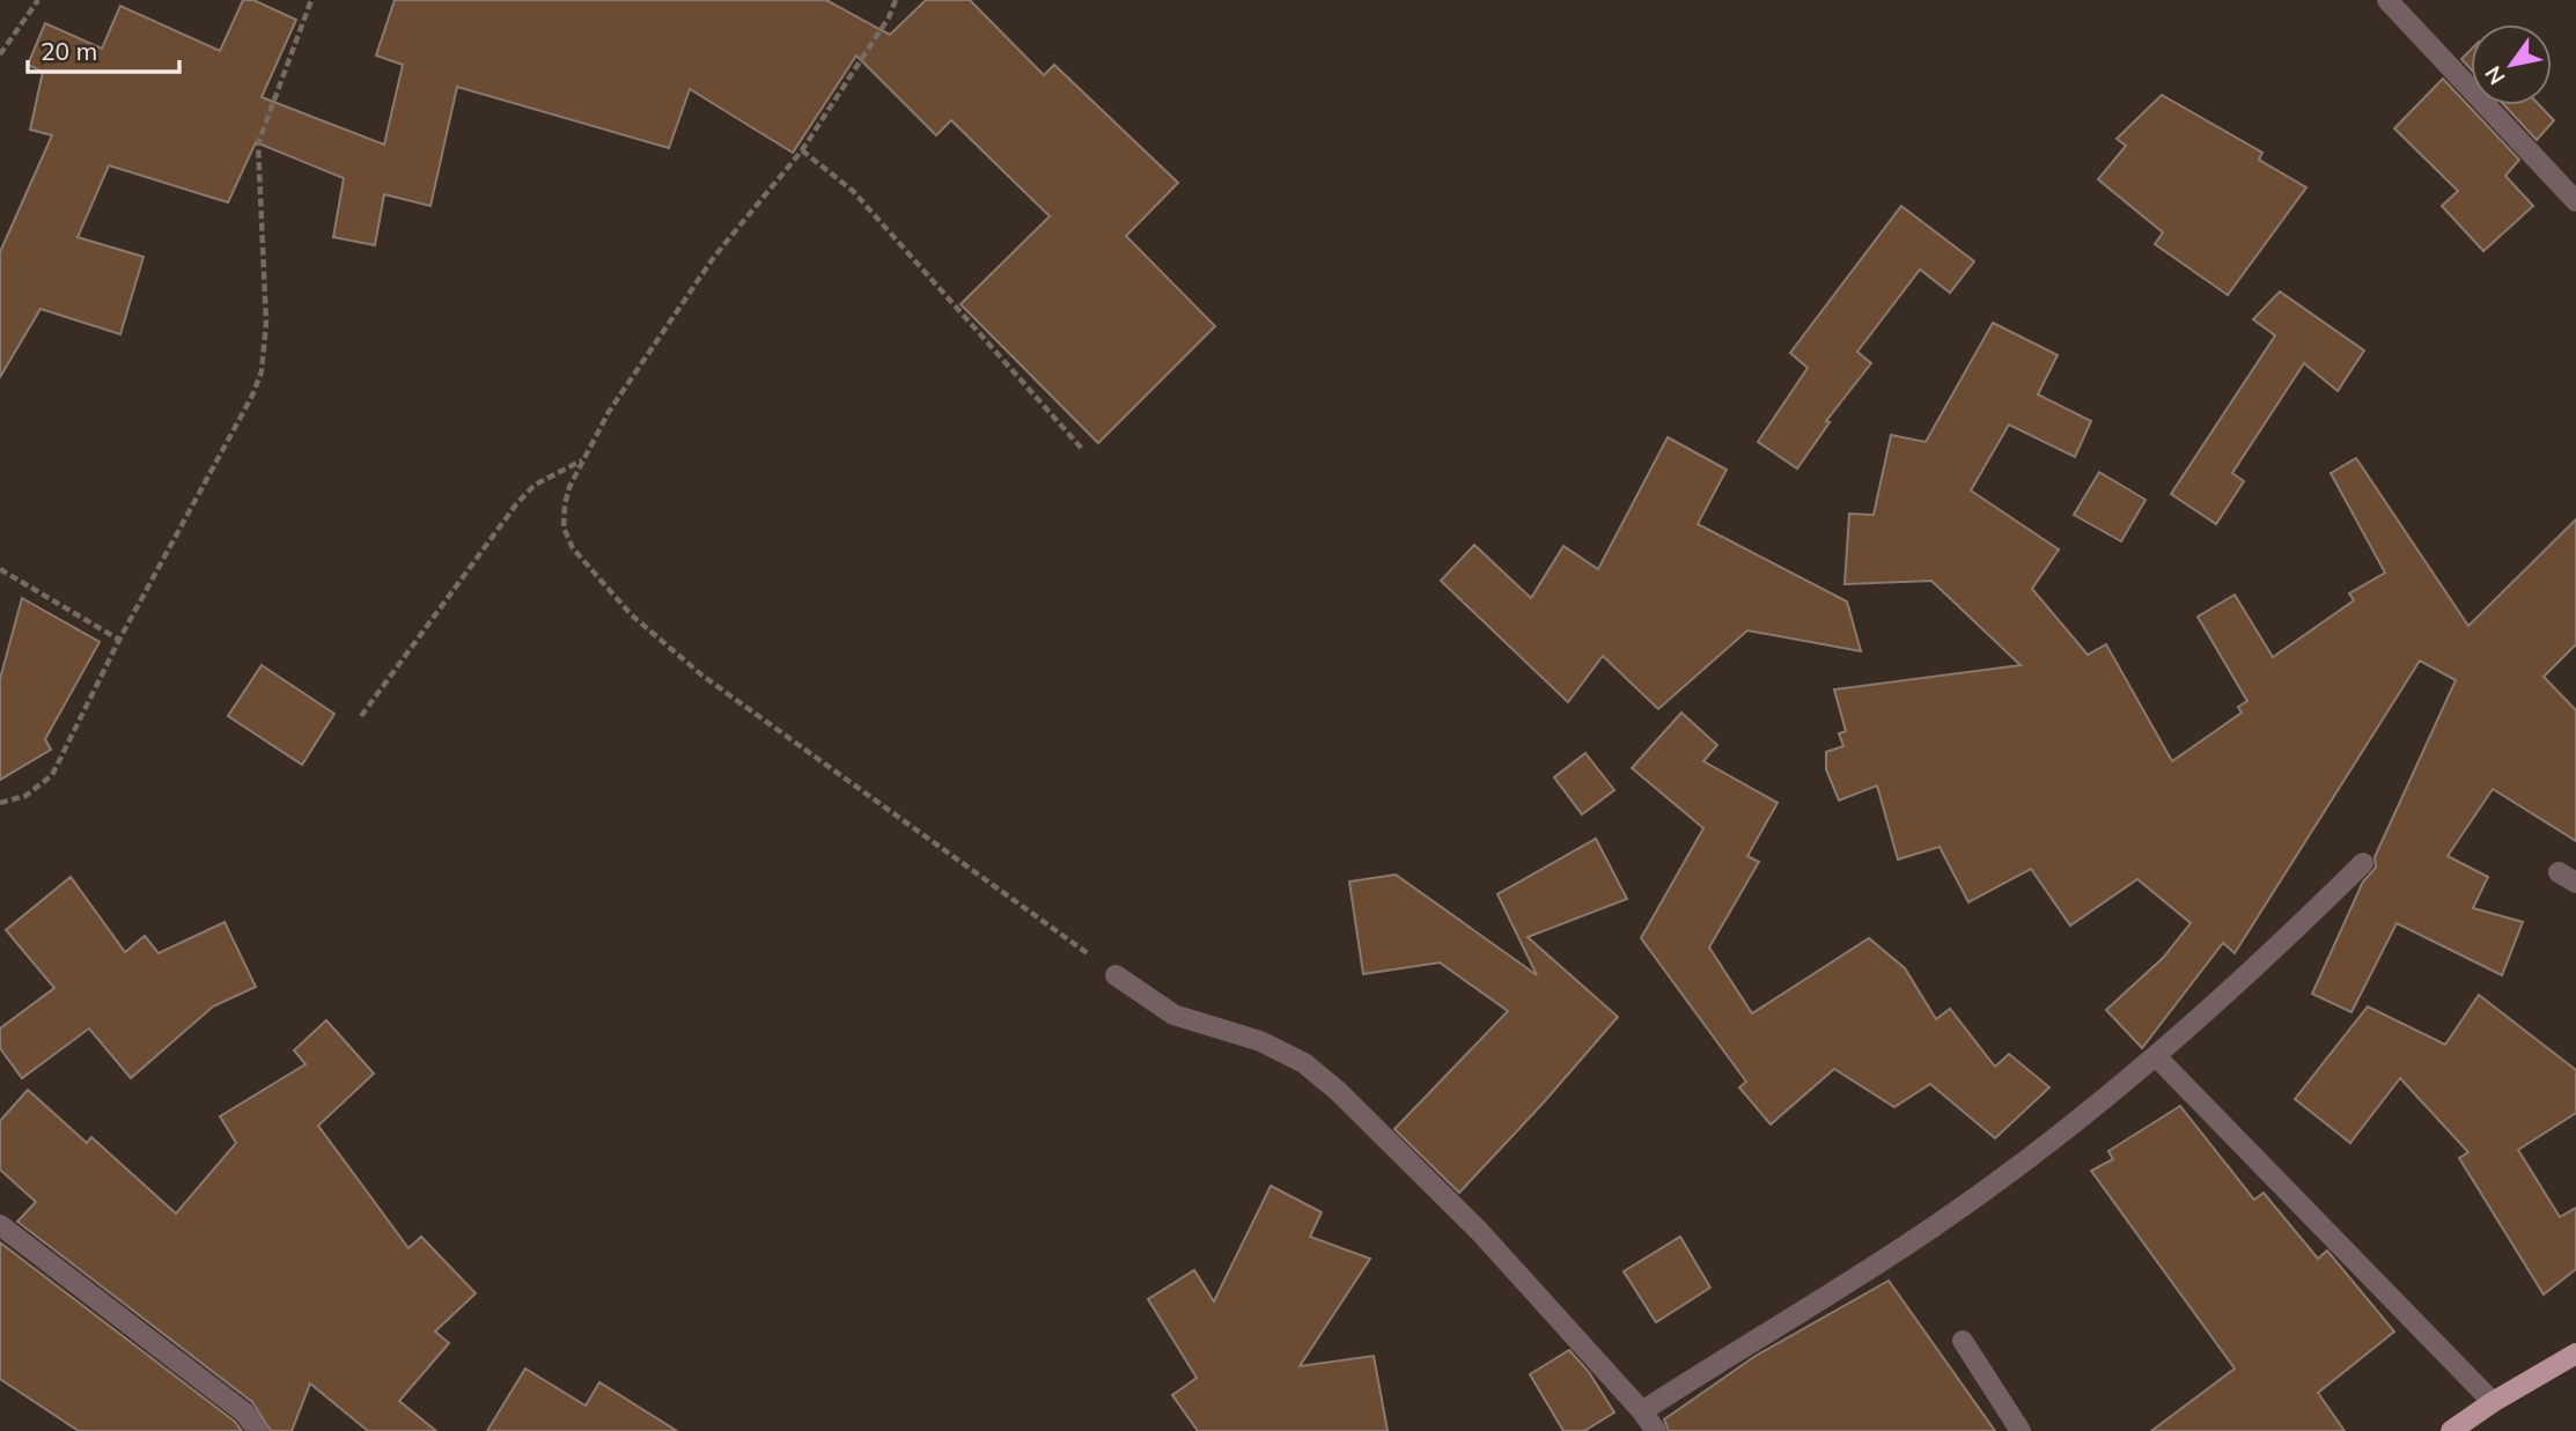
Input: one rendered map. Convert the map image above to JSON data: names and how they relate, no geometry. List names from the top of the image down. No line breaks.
{"scale_bar":"20 m","north":"bottom left"}
